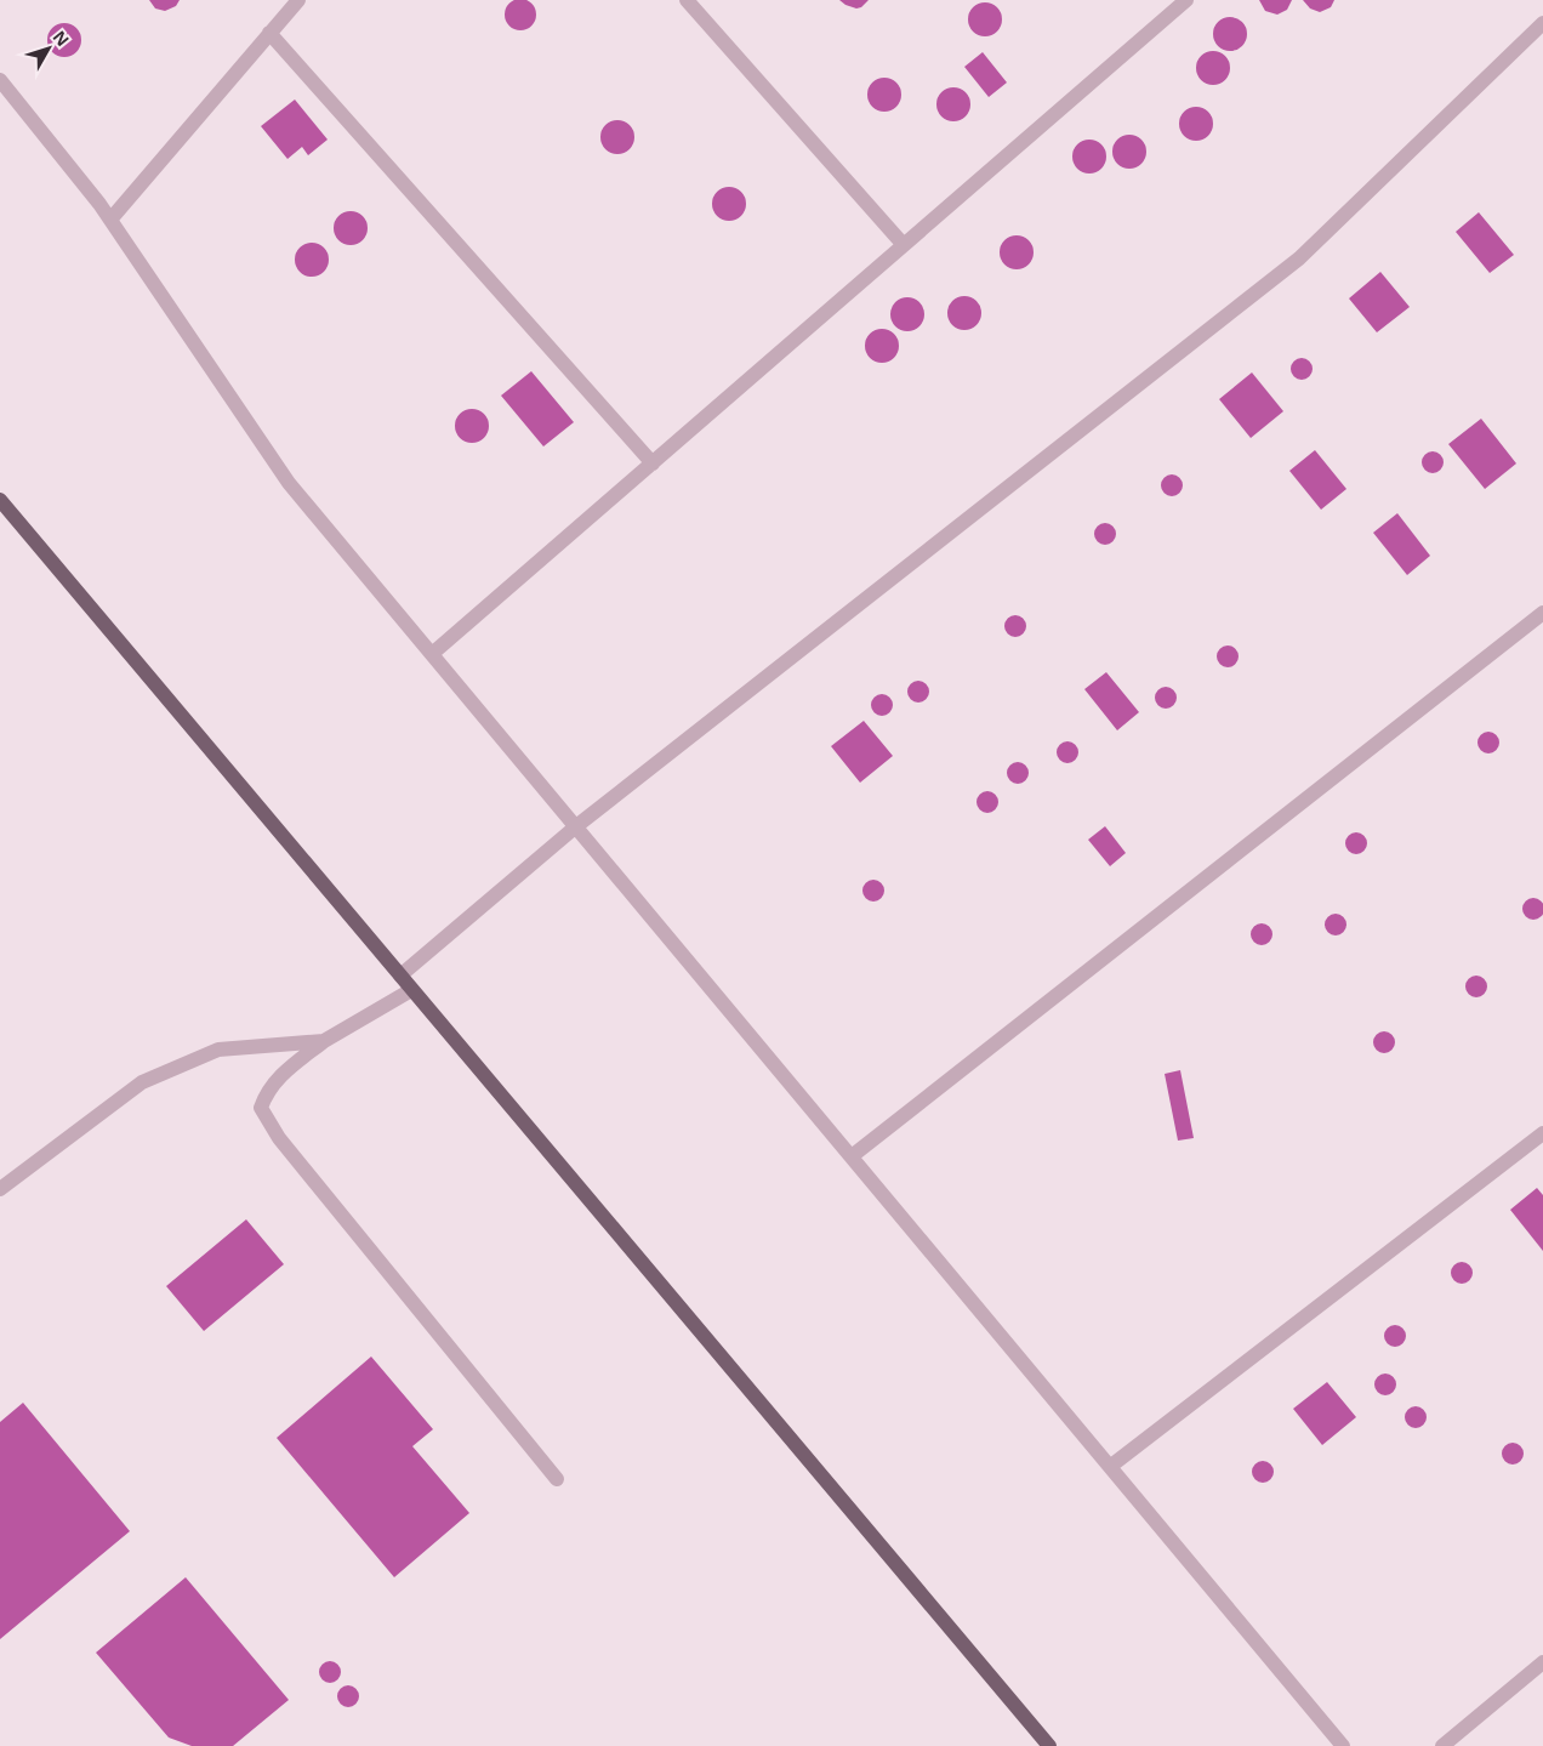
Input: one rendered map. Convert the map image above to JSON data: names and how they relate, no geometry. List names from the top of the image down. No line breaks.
{"north":"top right"}
